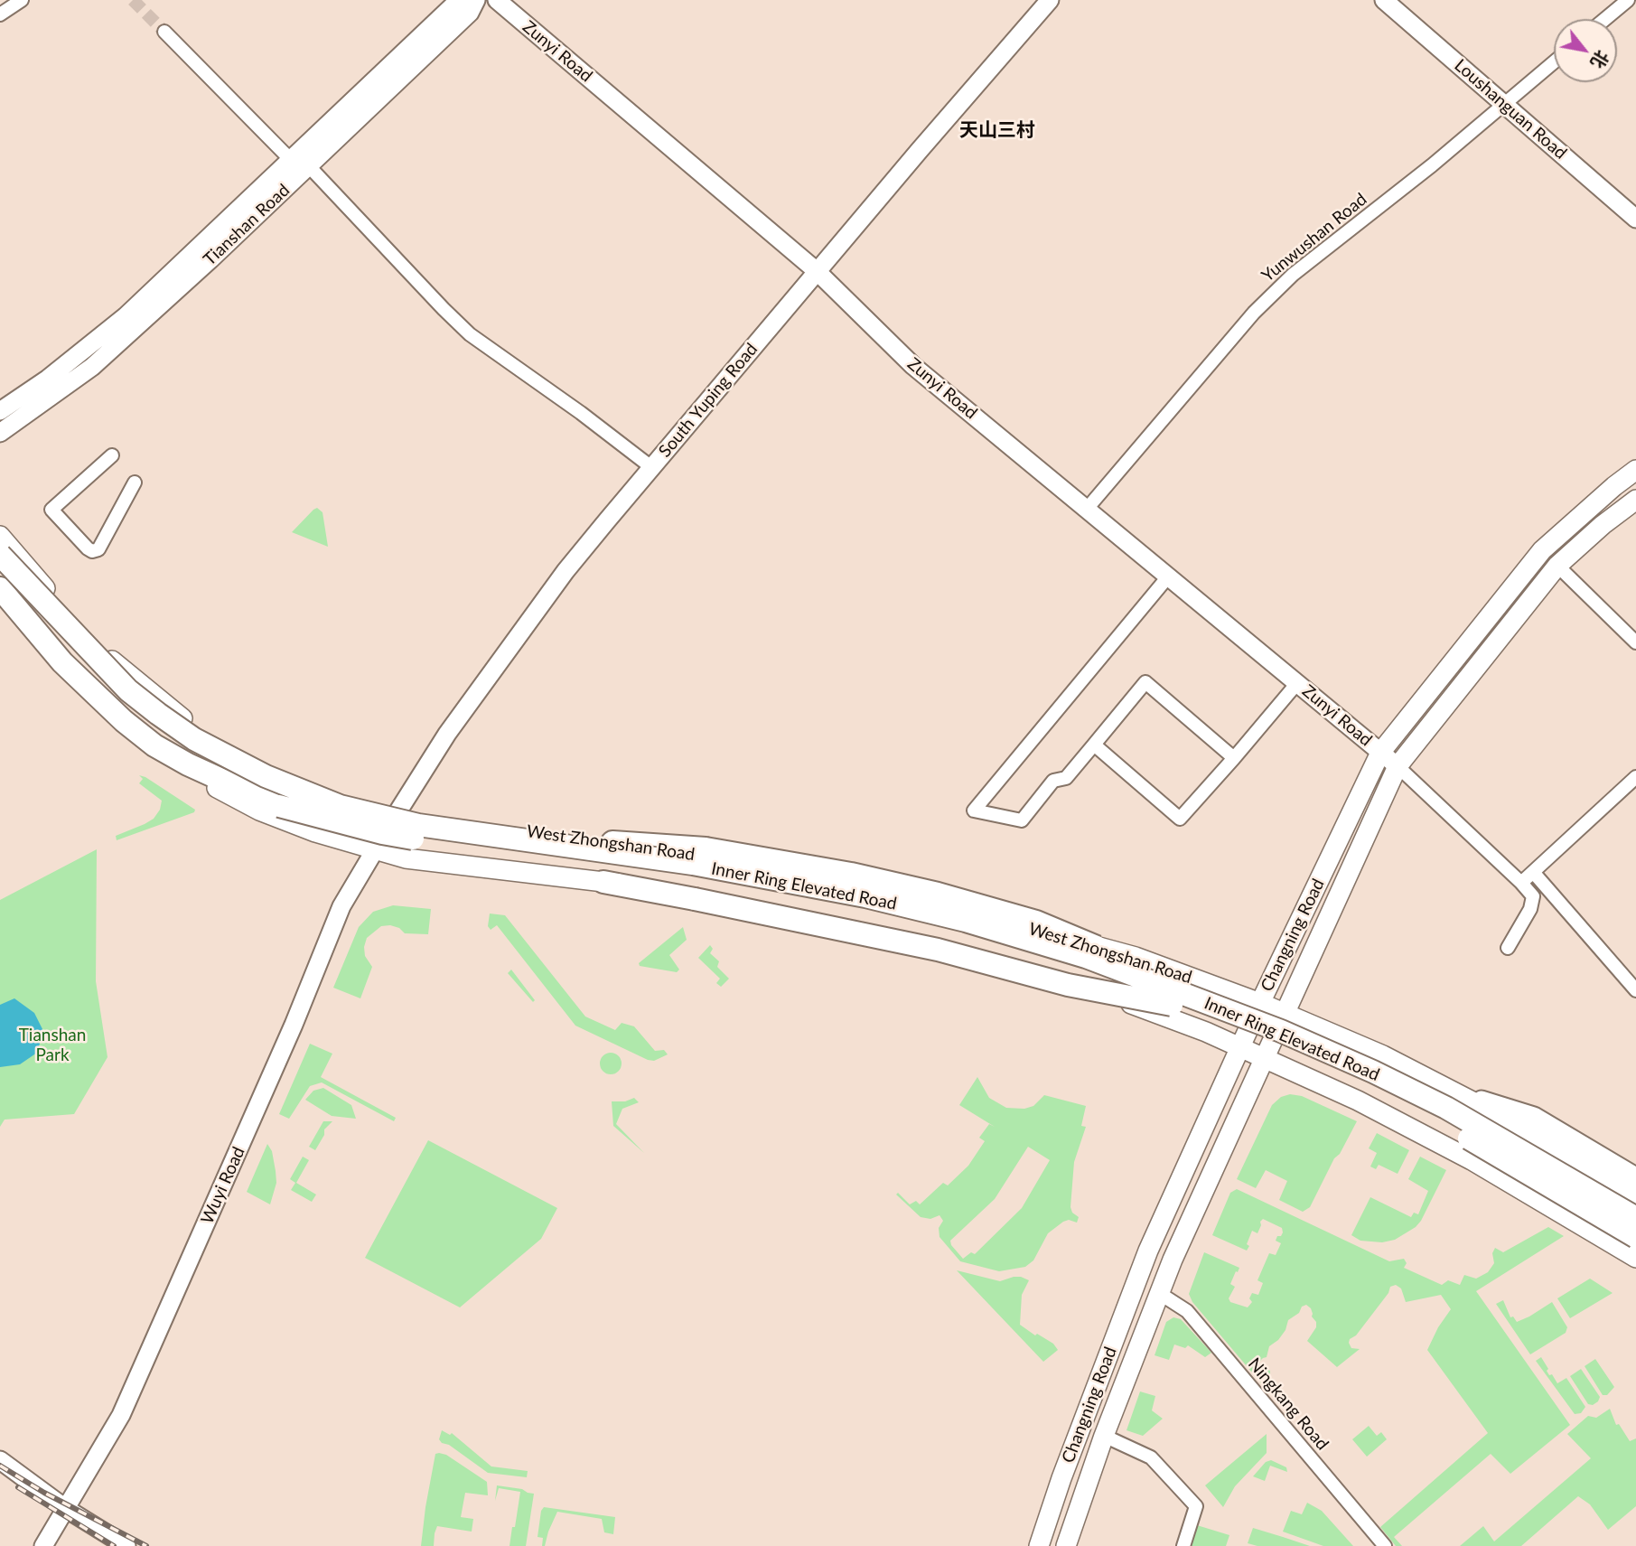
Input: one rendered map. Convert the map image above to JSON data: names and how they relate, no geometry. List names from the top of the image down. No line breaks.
{"streets":{"highway":["Inner Ring Elevated Road"],"main road":["West Zhongshan Road","Changning Road"],"street":["Zunyi Road","Loushanguan Road","Tianshan Road","Yunwushan Road","South Yuping Road","Wuyi Road","Ningkang Road"]},"crossings":[["Zunyi Road","Yunwushan Road"],["Zunyi Road","South Yuping Road"],["Zunyi Road","Changning Road"],["Loushanguan Road","Yunwushan Road"],["South Yuping Road","West Zhongshan Road"],["South Yuping Road","Wuyi Road"],["West Zhongshan Road","Inner Ring Elevated Road"],["West Zhongshan Road","Changning Road"],["West Zhongshan Road","Wuyi Road"],["Inner Ring Elevated Road","Changning Road"],["Changning Road","Ningkang Road"]],"districts":["天山三村"],"parks":["Tianshan Park"],"north":"bottom right"}
